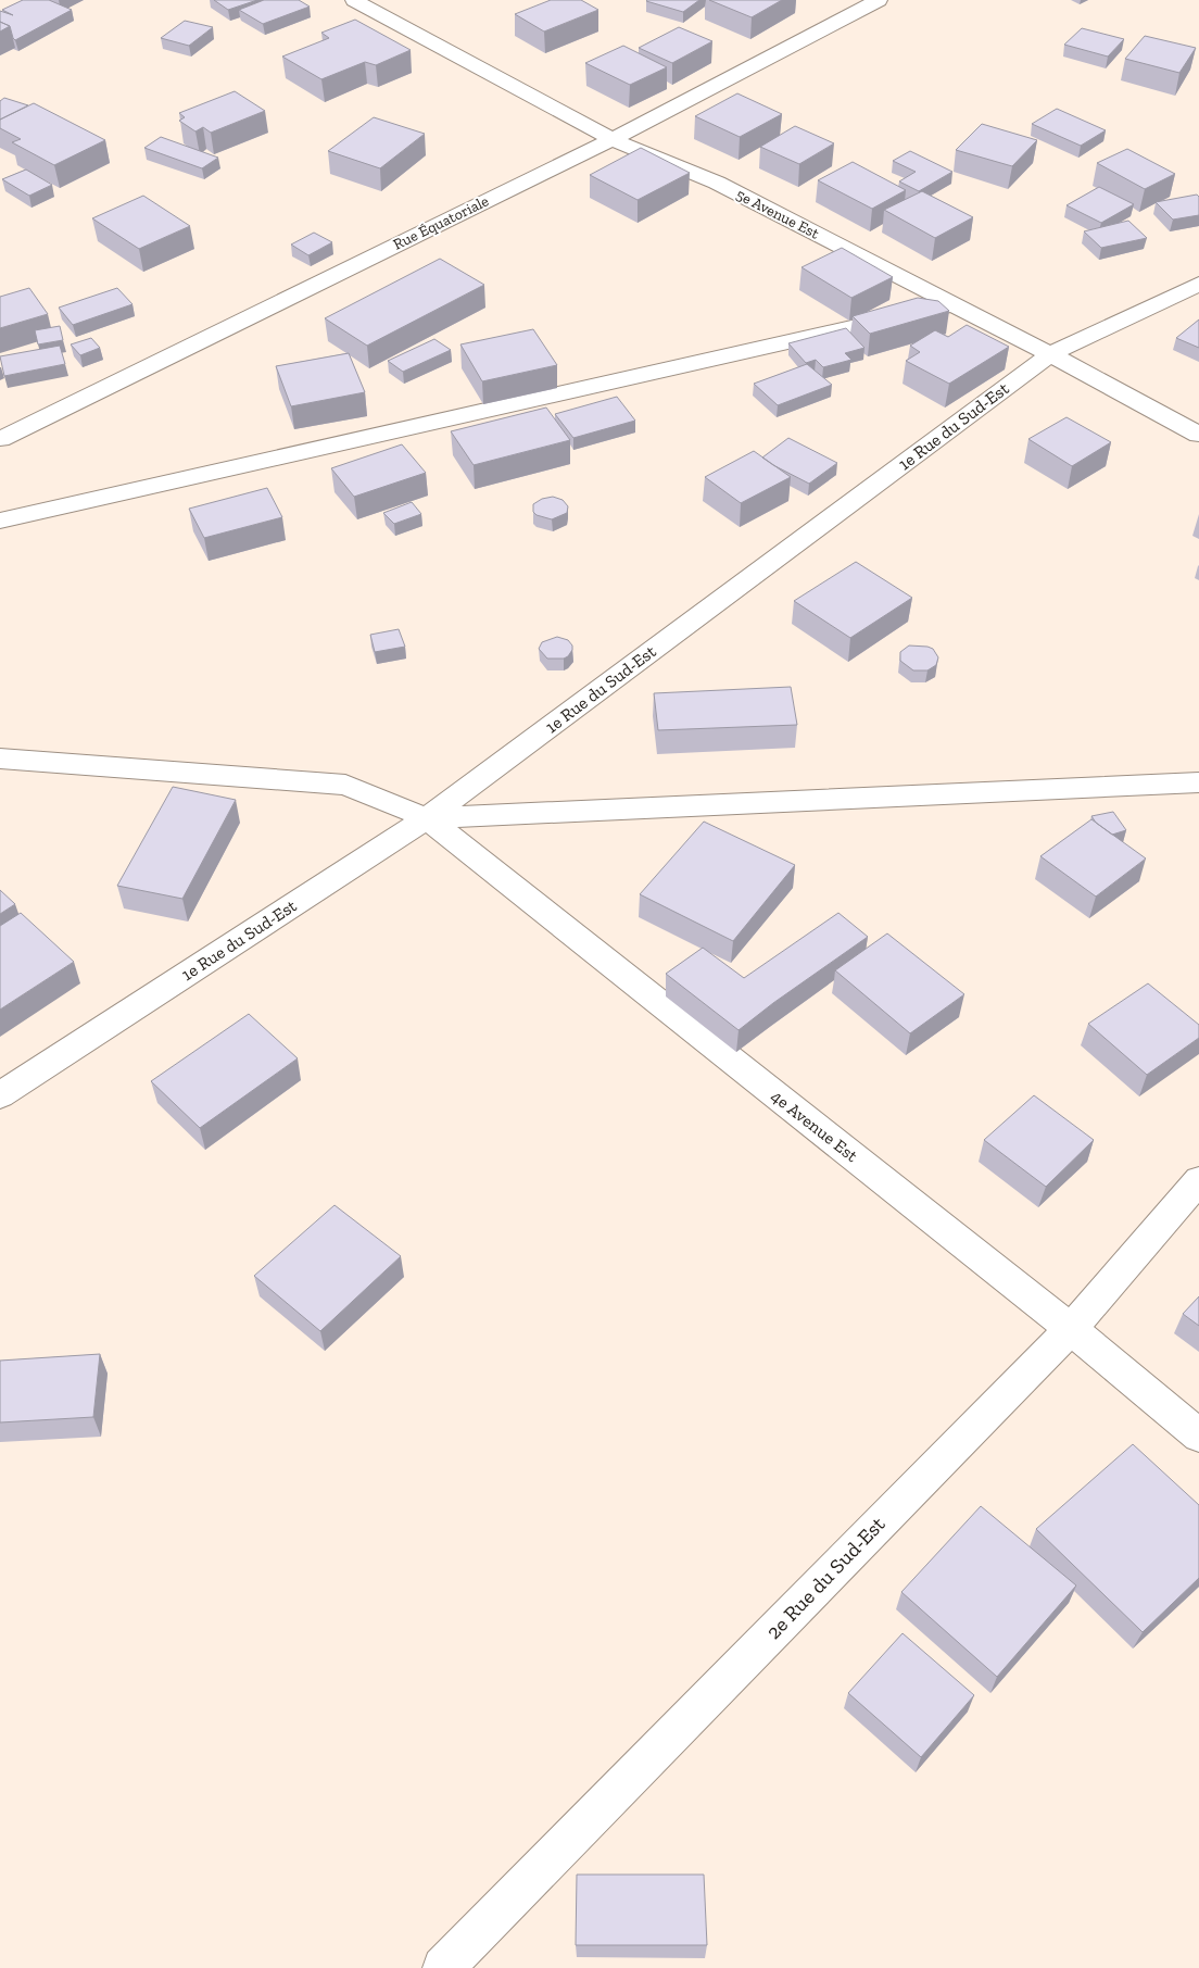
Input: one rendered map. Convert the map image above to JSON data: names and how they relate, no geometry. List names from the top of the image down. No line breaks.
{"streets":{"street":["5e Avenue Est","Rue Équatoriale","1e Rue du Sud-Est","4e Avenue Est","2e Rue du Sud-Est"]},"crossings":[["5e Avenue Est","Rue Équatoriale"],["5e Avenue Est","1e Rue du Sud-Est"],["1e Rue du Sud-Est","4e Avenue Est"],["4e Avenue Est","2e Rue du Sud-Est"]]}
